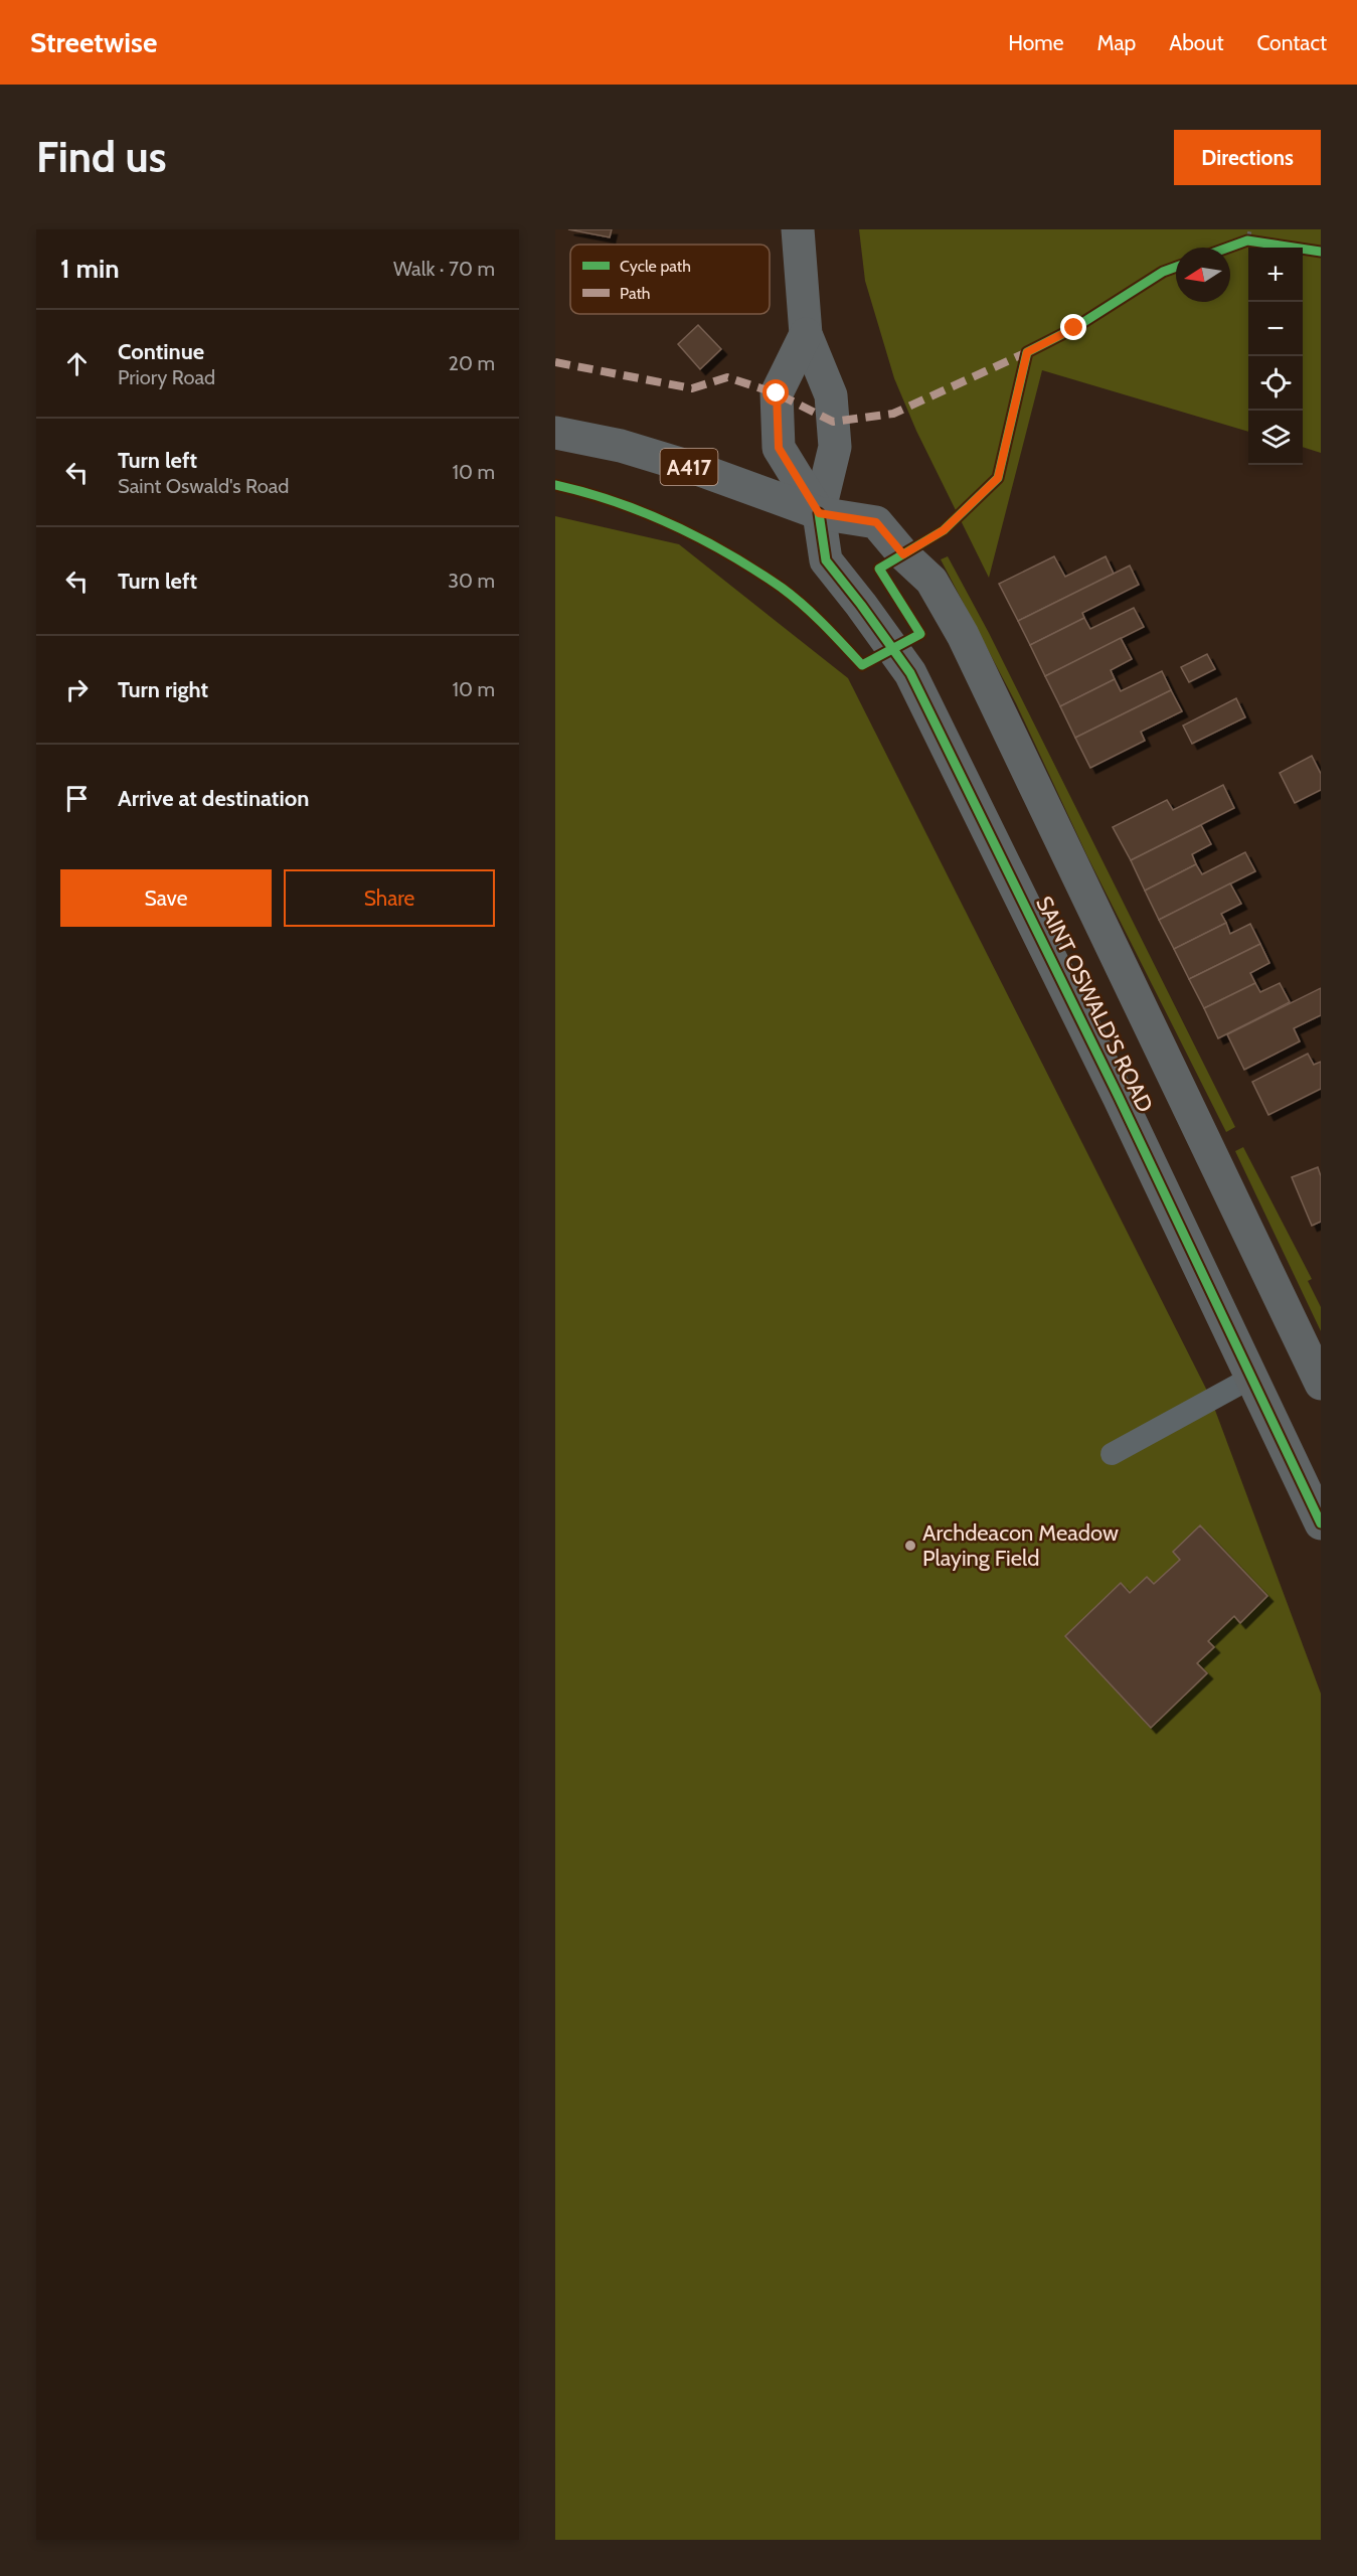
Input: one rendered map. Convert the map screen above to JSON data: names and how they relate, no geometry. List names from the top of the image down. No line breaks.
{"streets":{"main road":["A417","SAINT OSWALD'S ROAD"]},"places":["Archdeacon Meadow Playing Field"],"legend":["Cycle path","Path"],"north":"left","page":{"header":"Streetwise","nav":["Home","Map","About","Contact"],"buttons":["Directions",["Save","Share"]],"title":"Find us","heading":["1 min","Walk · 70 m"],"map_buttons":["+","−"],"list":[["Continue","Priory Road","20 m"],["Turn left","Saint Oswald's Road","10 m"],["Turn left","30 m"],["Turn right","10 m"],"Arrive at destination"]}}
